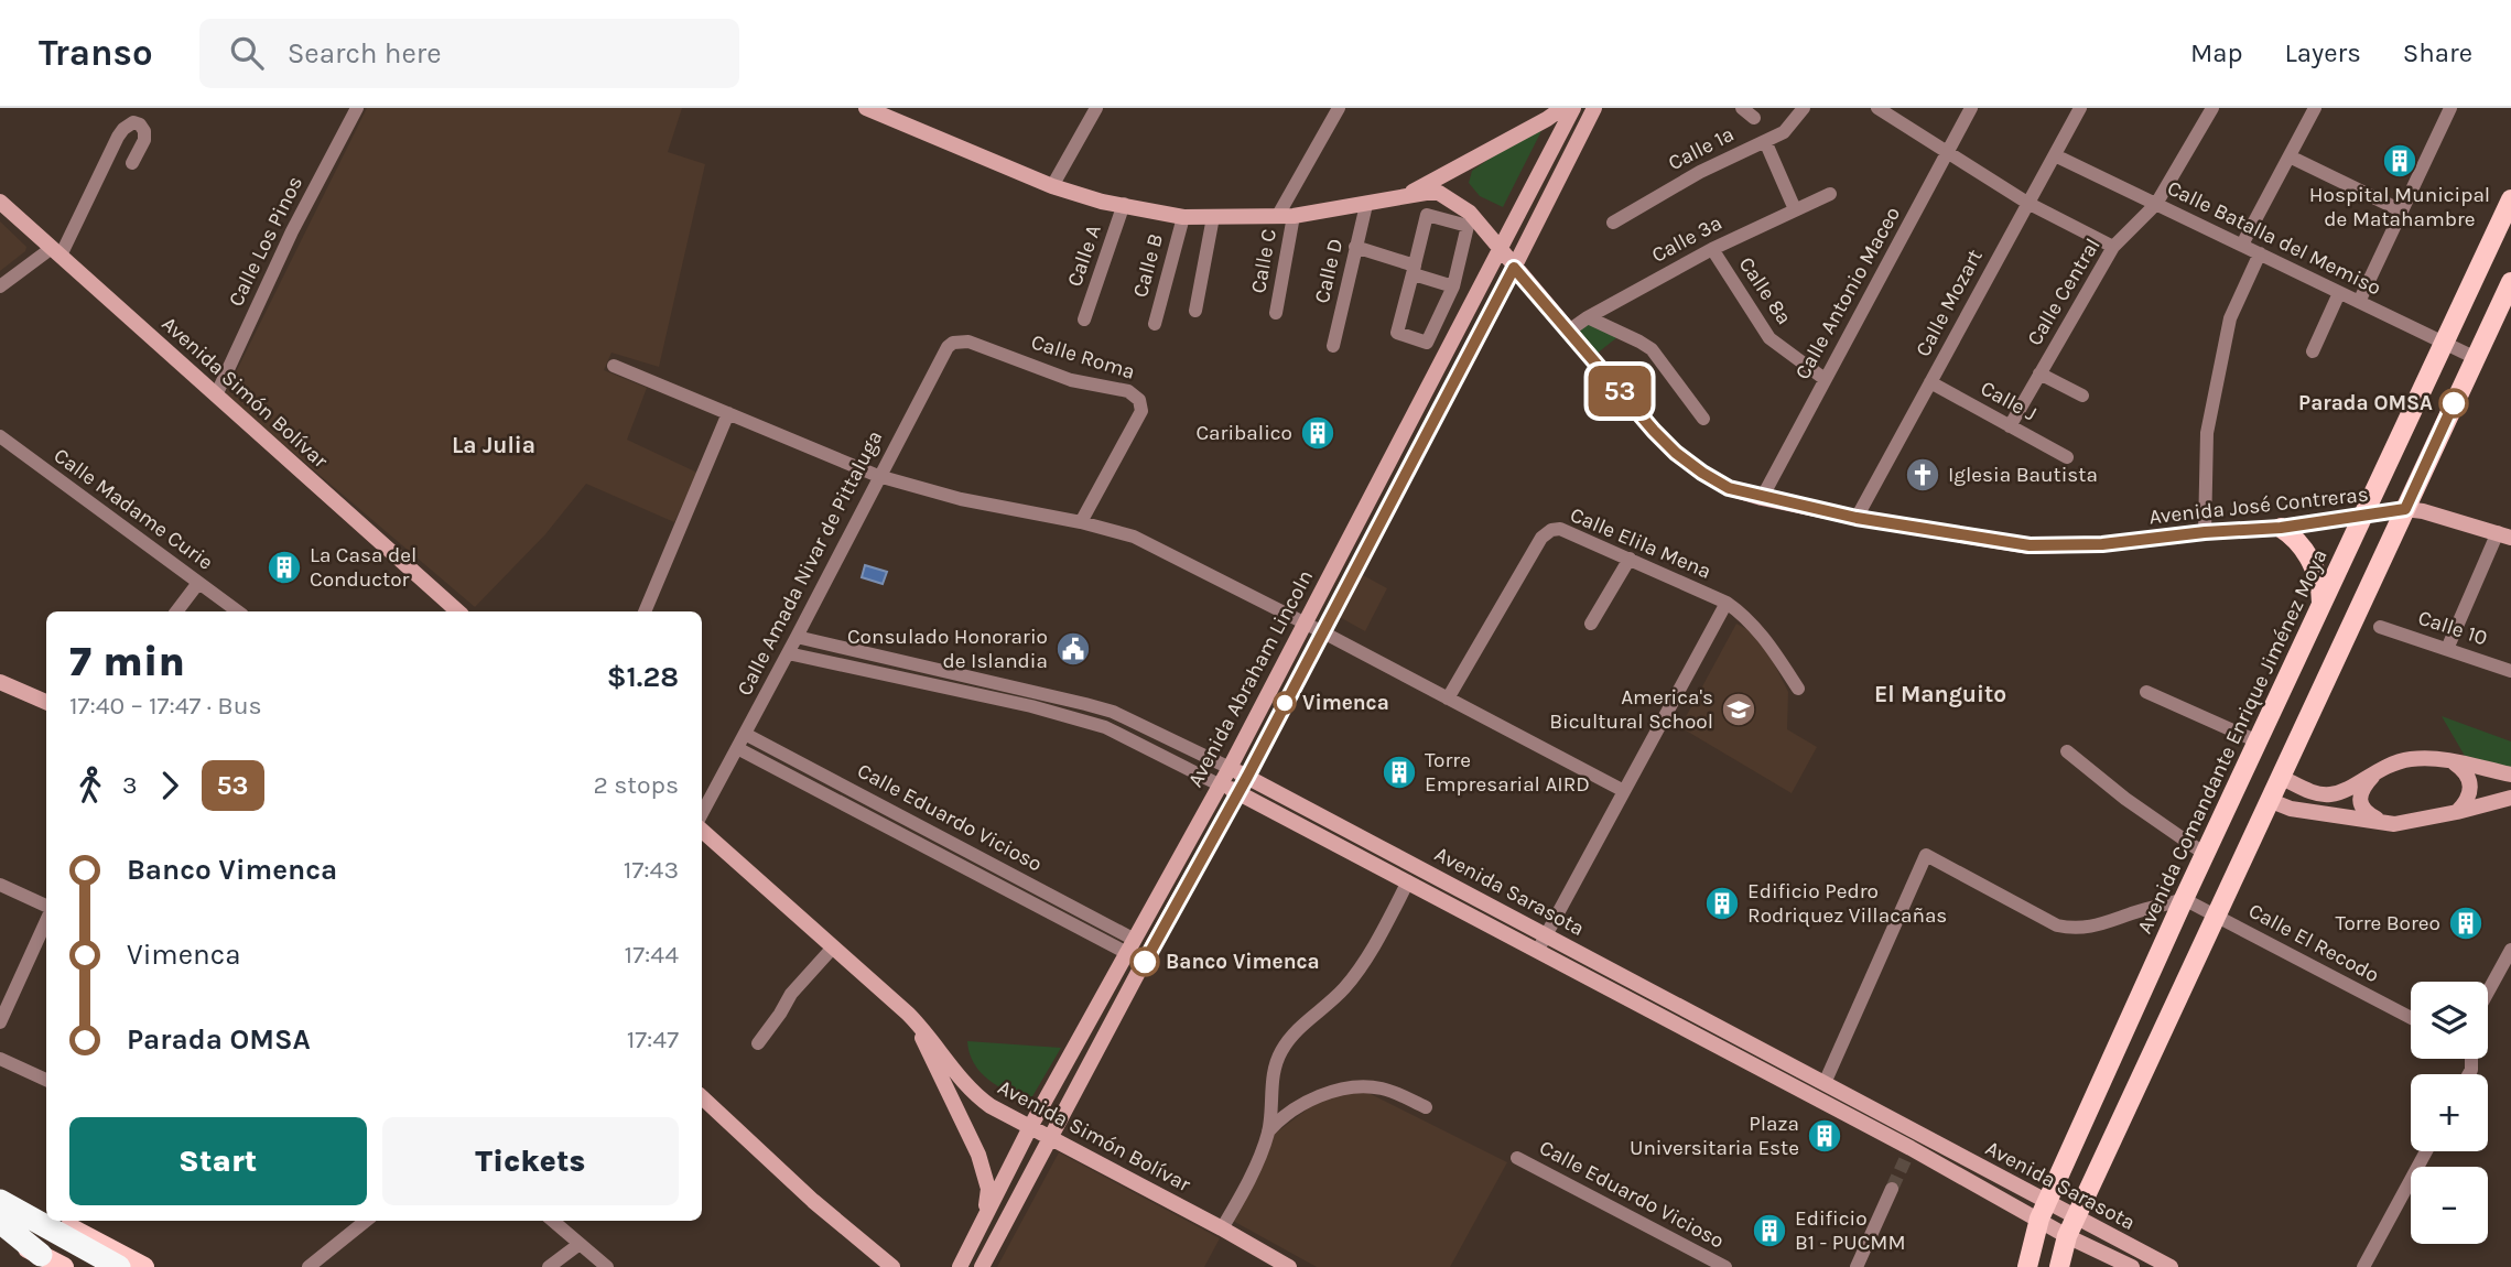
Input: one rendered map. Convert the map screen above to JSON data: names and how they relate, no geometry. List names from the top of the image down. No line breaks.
{"streets":{"main road":["Avenida Simón Bolívar","Avenida José Contreras","Avenida Abraham Lincoln","Avenida Comandante Enrique Jiménez Moya","Avenida Sarasota"],"street":["Calle 1ª","Calle Batalla del Memiso","Calle 3ª","Calle Los Pinos","Calle A","Calle C","Calle B","Calle D","Calle 8ª","Calle Central","Calle Antonio Maceo","Calle Mozart","Calle Roma","Calle J","Calle Madame Curie","Calle Elila Mena","Calle Amada Nivar de Pittaluga","Calle 10","Calle Eduardo Vicioso","Calle El Recodo"]},"crossings":[["Calle Batalla del Memiso","Calle Central"],["Calle Batalla del Memiso","Calle Mozart"],["Calle Batalla del Memiso","Avenida Comandante Enrique Jiménez Moya"],["Calle 3ª","Calle 8ª"],["Calle 3ª","Avenida José Contreras"],["Calle Los Pinos","Avenida Simón Bolívar"],["Calle A","Avenida José Contreras"],["Calle C","Avenida José Contreras"],["Calle B","Avenida José Contreras"],["Calle D","Avenida José Contreras"],["Calle 8ª","Calle Antonio Maceo"],["Calle Central","Calle J"],["Calle Antonio Maceo","Avenida José Contreras"],["Calle Mozart","Calle J"],["Calle Mozart","Avenida José Contreras"],["Calle Roma","Calle Amada Nivar de Pittaluga"],["Avenida Simón Bolívar","Avenida Abraham Lincoln"],["Avenida José Contreras","Avenida Abraham Lincoln"],["Avenida José Contreras","Avenida Comandante Enrique Jiménez Moya"],["Calle Amada Nivar de Pittaluga","Calle Eduardo Vicioso"],["Calle Amada Nivar de Pittaluga","Avenida Sarasota"],["Avenida Abraham Lincoln","Calle Eduardo Vicioso"],["Avenida Abraham Lincoln","Avenida Sarasota"],["Avenida Comandante Enrique Jiménez Moya","Avenida Sarasota"],["Avenida Comandante Enrique Jiménez Moya","Calle El Recodo"]],"districts":["La Julia","El Manguito"],"places":{"building":["Hospital Municipal de Matahambre","Caribalico","La Casa del Conductor","Torre Empresarial AIRD","Edificio Pedro Rodriquez Villacañas","Torre Boreo","Plaza Universitaria Este","Edificio B1 - PUCMM"],"other":["Parada OMSA","Vimenca","Banco Vimenca"],"church":["Iglesia Bautista"],"public building":["Consulado Honorario de Islandia"],"school or university":["America's Bicultural School"]},"lines":["bus line 53"],"page":{"header":"Transo","search":"Search here","nav":["Map","Layers","Share"],"on_map":"53","heading":["7 min","17:40 – 17:47 · Bus","$1.28"],"legs":["3","53","2 stops"],"list":[{"name":"Banco Vimenca","value":"17:43"},{"name":"Vimenca","value":"17:44"},{"name":"Parada OMSA","value":"17:47"}],"map_buttons":["+","−"],"buttons":["Start","Tickets"]}}
